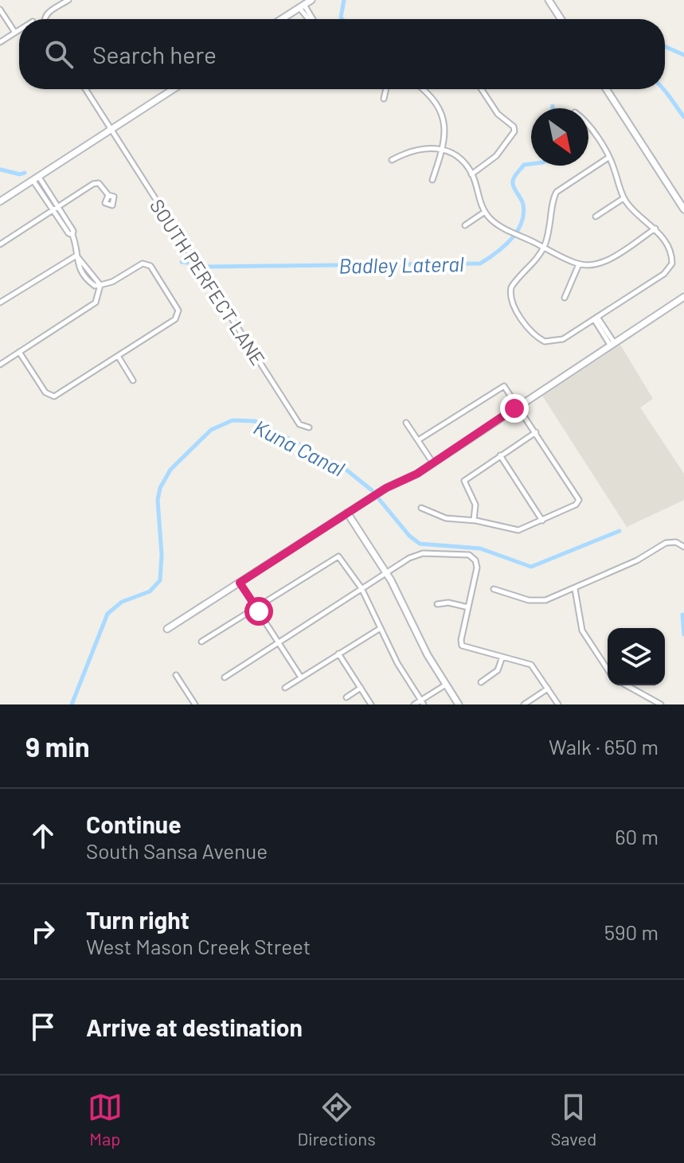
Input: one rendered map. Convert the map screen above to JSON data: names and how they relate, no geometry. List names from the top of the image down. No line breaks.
{"streets":{"street":["SOUTH PERFECT LANE"]},"water":["Badley Lateral","Kuna Canal"],"north":"bottom right","page":{"search":"Search here","heading":["9 min","Walk · 650 m"],"list":[["Continue","South Sansa Avenue","60 m"],["Turn right","West Mason Creek Street","590 m"],"Arrive at destination"],"nav":["Map","Directions","Saved"]}}
